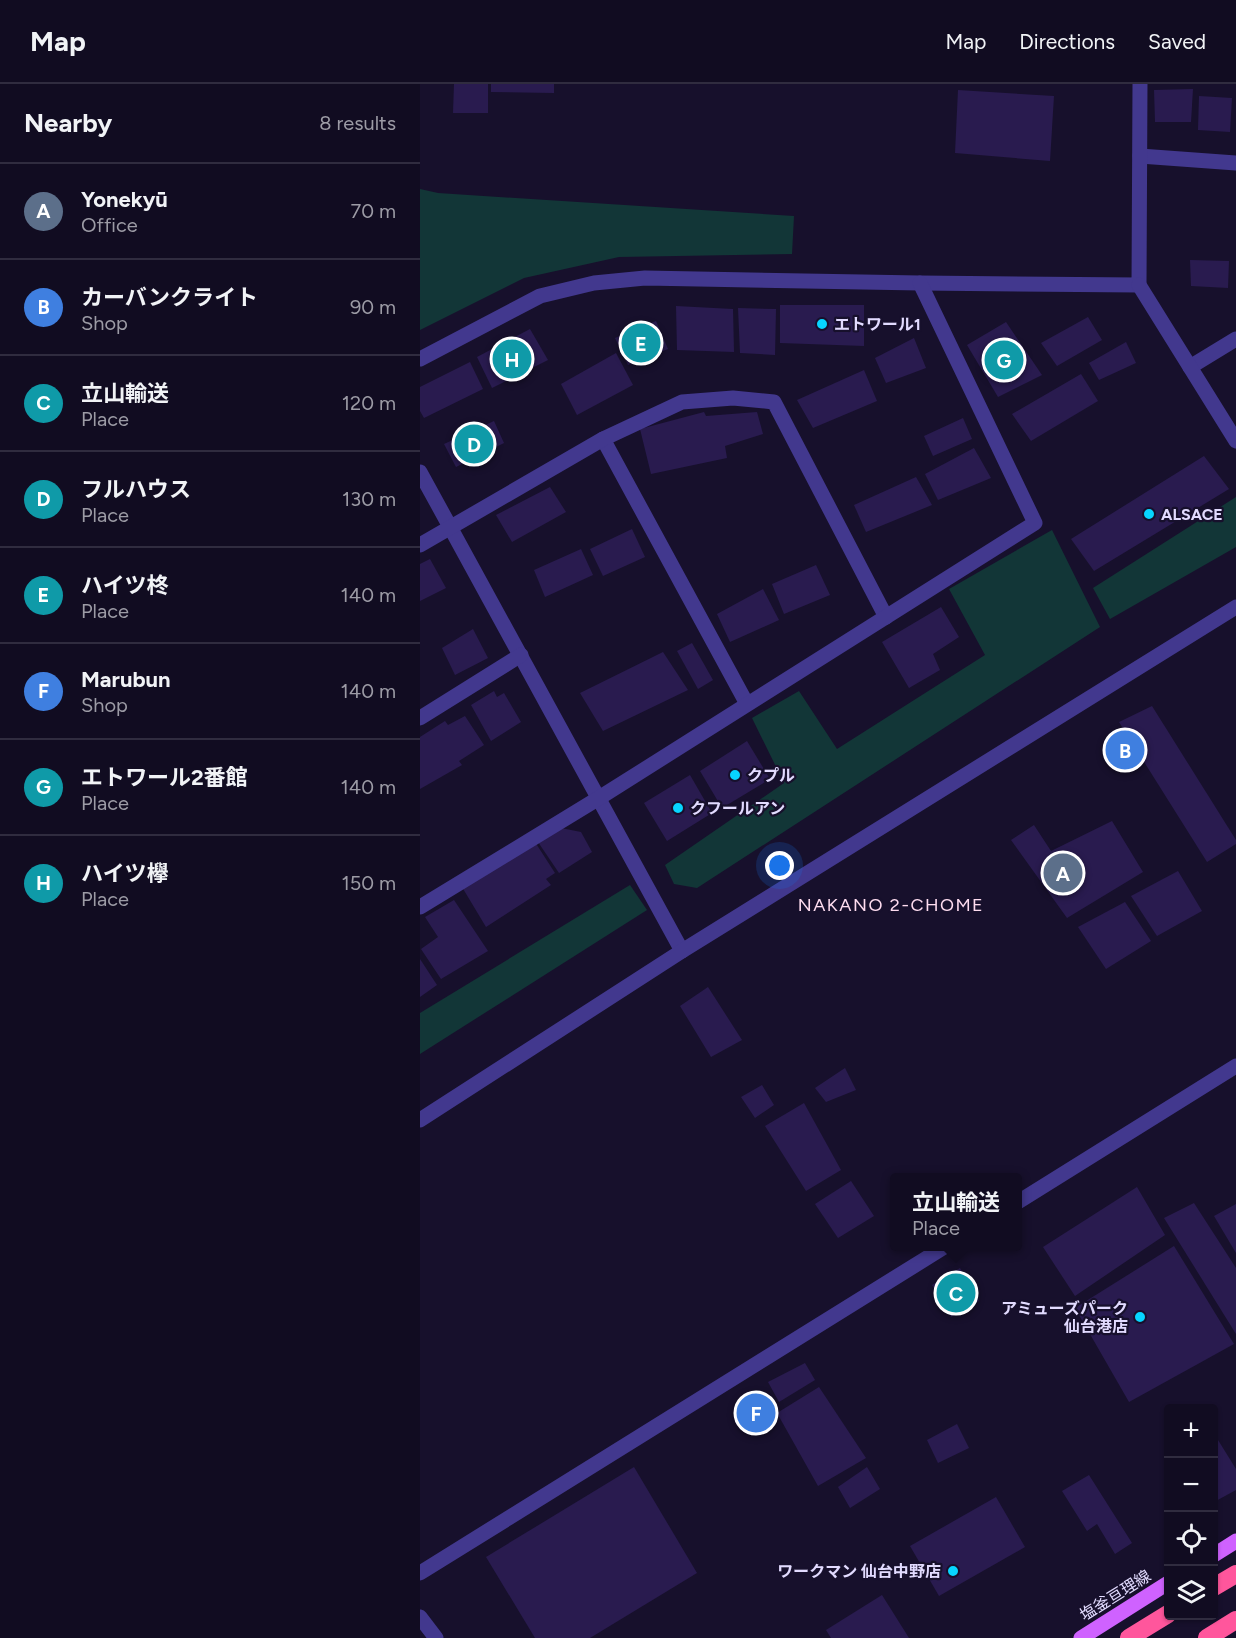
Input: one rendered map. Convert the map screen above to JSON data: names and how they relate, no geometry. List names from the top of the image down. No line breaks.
{"streets":{"main road":["塩釜亘理線"]},"districts":["NAKANO 2-CHOME"],"places":["エトワール1","ALSACE","クプル","クフールアン","アミューズパーク 仙台港店","ワークマン 仙台中野店"],"page":{"header":"Map","nav":["Map","Directions","Saved"],"heading":["Nearby","8 results"],"list":[{"mark":"A","name":"Yonekyū","note":"Office","value":"70 m"},{"mark":"B","name":"カーバンクライト","note":"Shop","value":"90 m"},{"mark":"C","name":"立山輸送","note":"Place","value":"120 m"},{"mark":"D","name":"フルハウス","note":"Place","value":"130 m"},{"mark":"E","name":"ハイツ柊","note":"Place","value":"140 m"},{"mark":"F","name":"Marubun","note":"Shop","value":"140 m"},{"mark":"G","name":"エトワール2番館","note":"Place","value":"140 m"},{"mark":"H","name":"ハイツ欅","note":"Place","value":"150 m"}],"pins":["E","H","G","D","B","A","C","F"],"popup":["立山輸送","Place"],"map_buttons":["+","−"]}}
